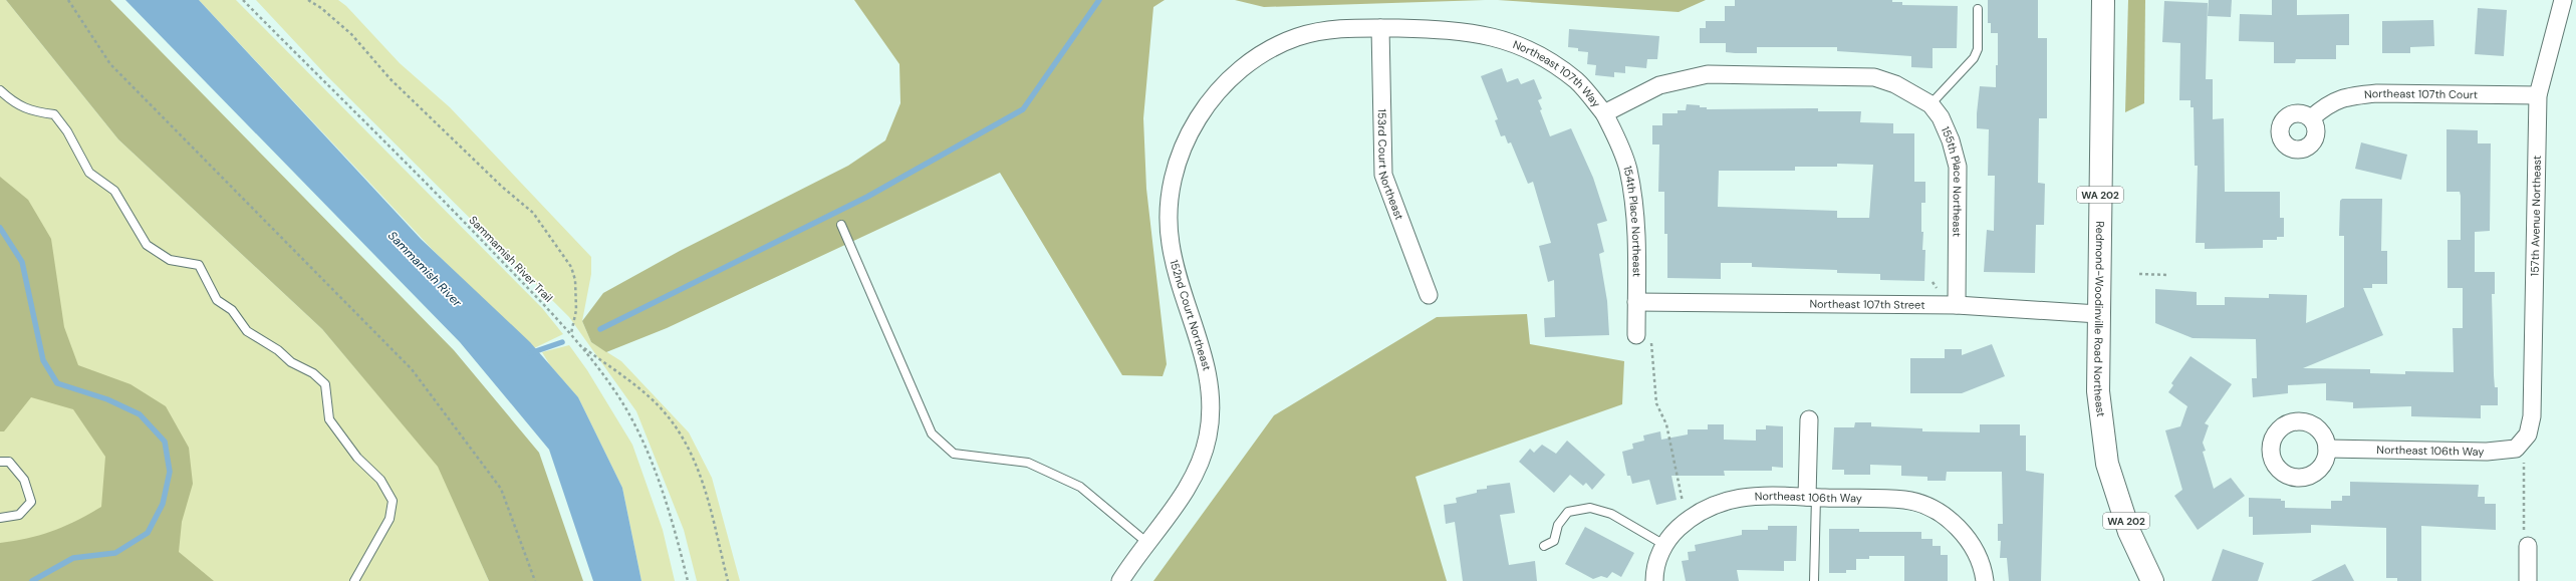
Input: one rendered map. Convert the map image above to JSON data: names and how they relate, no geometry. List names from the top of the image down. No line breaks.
{"streets":{"main road":["WA 202","Redmond-Woodinville Road Northeast"],"street":["Northeast 107th Way","Northeast 107th Court","153rd Court Northeast","155th Place Northeast","157th Avenue Northeast","154th Place Northeast","Northeast 107th Street","152nd Court Northeast","Northeast 106th Way"],"path":["Sammamish River Trail"]},"crossings":[["Northeast 107th Way","153rd Court Northeast"],["Northeast 107th Way","155th Place Northeast"],["Northeast 107th Way","154th Place Northeast"],["Northeast 107th Way","152nd Court Northeast"],["Northeast 107th Court","157th Avenue Northeast"],["155th Place Northeast","Northeast 107th Street"],["157th Avenue Northeast","Northeast 106th Way"],["154th Place Northeast","Northeast 107th Street"],["Northeast 107th Street","Redmond-Woodinville Road Northeast"]],"water":["Sammamish River"]}
